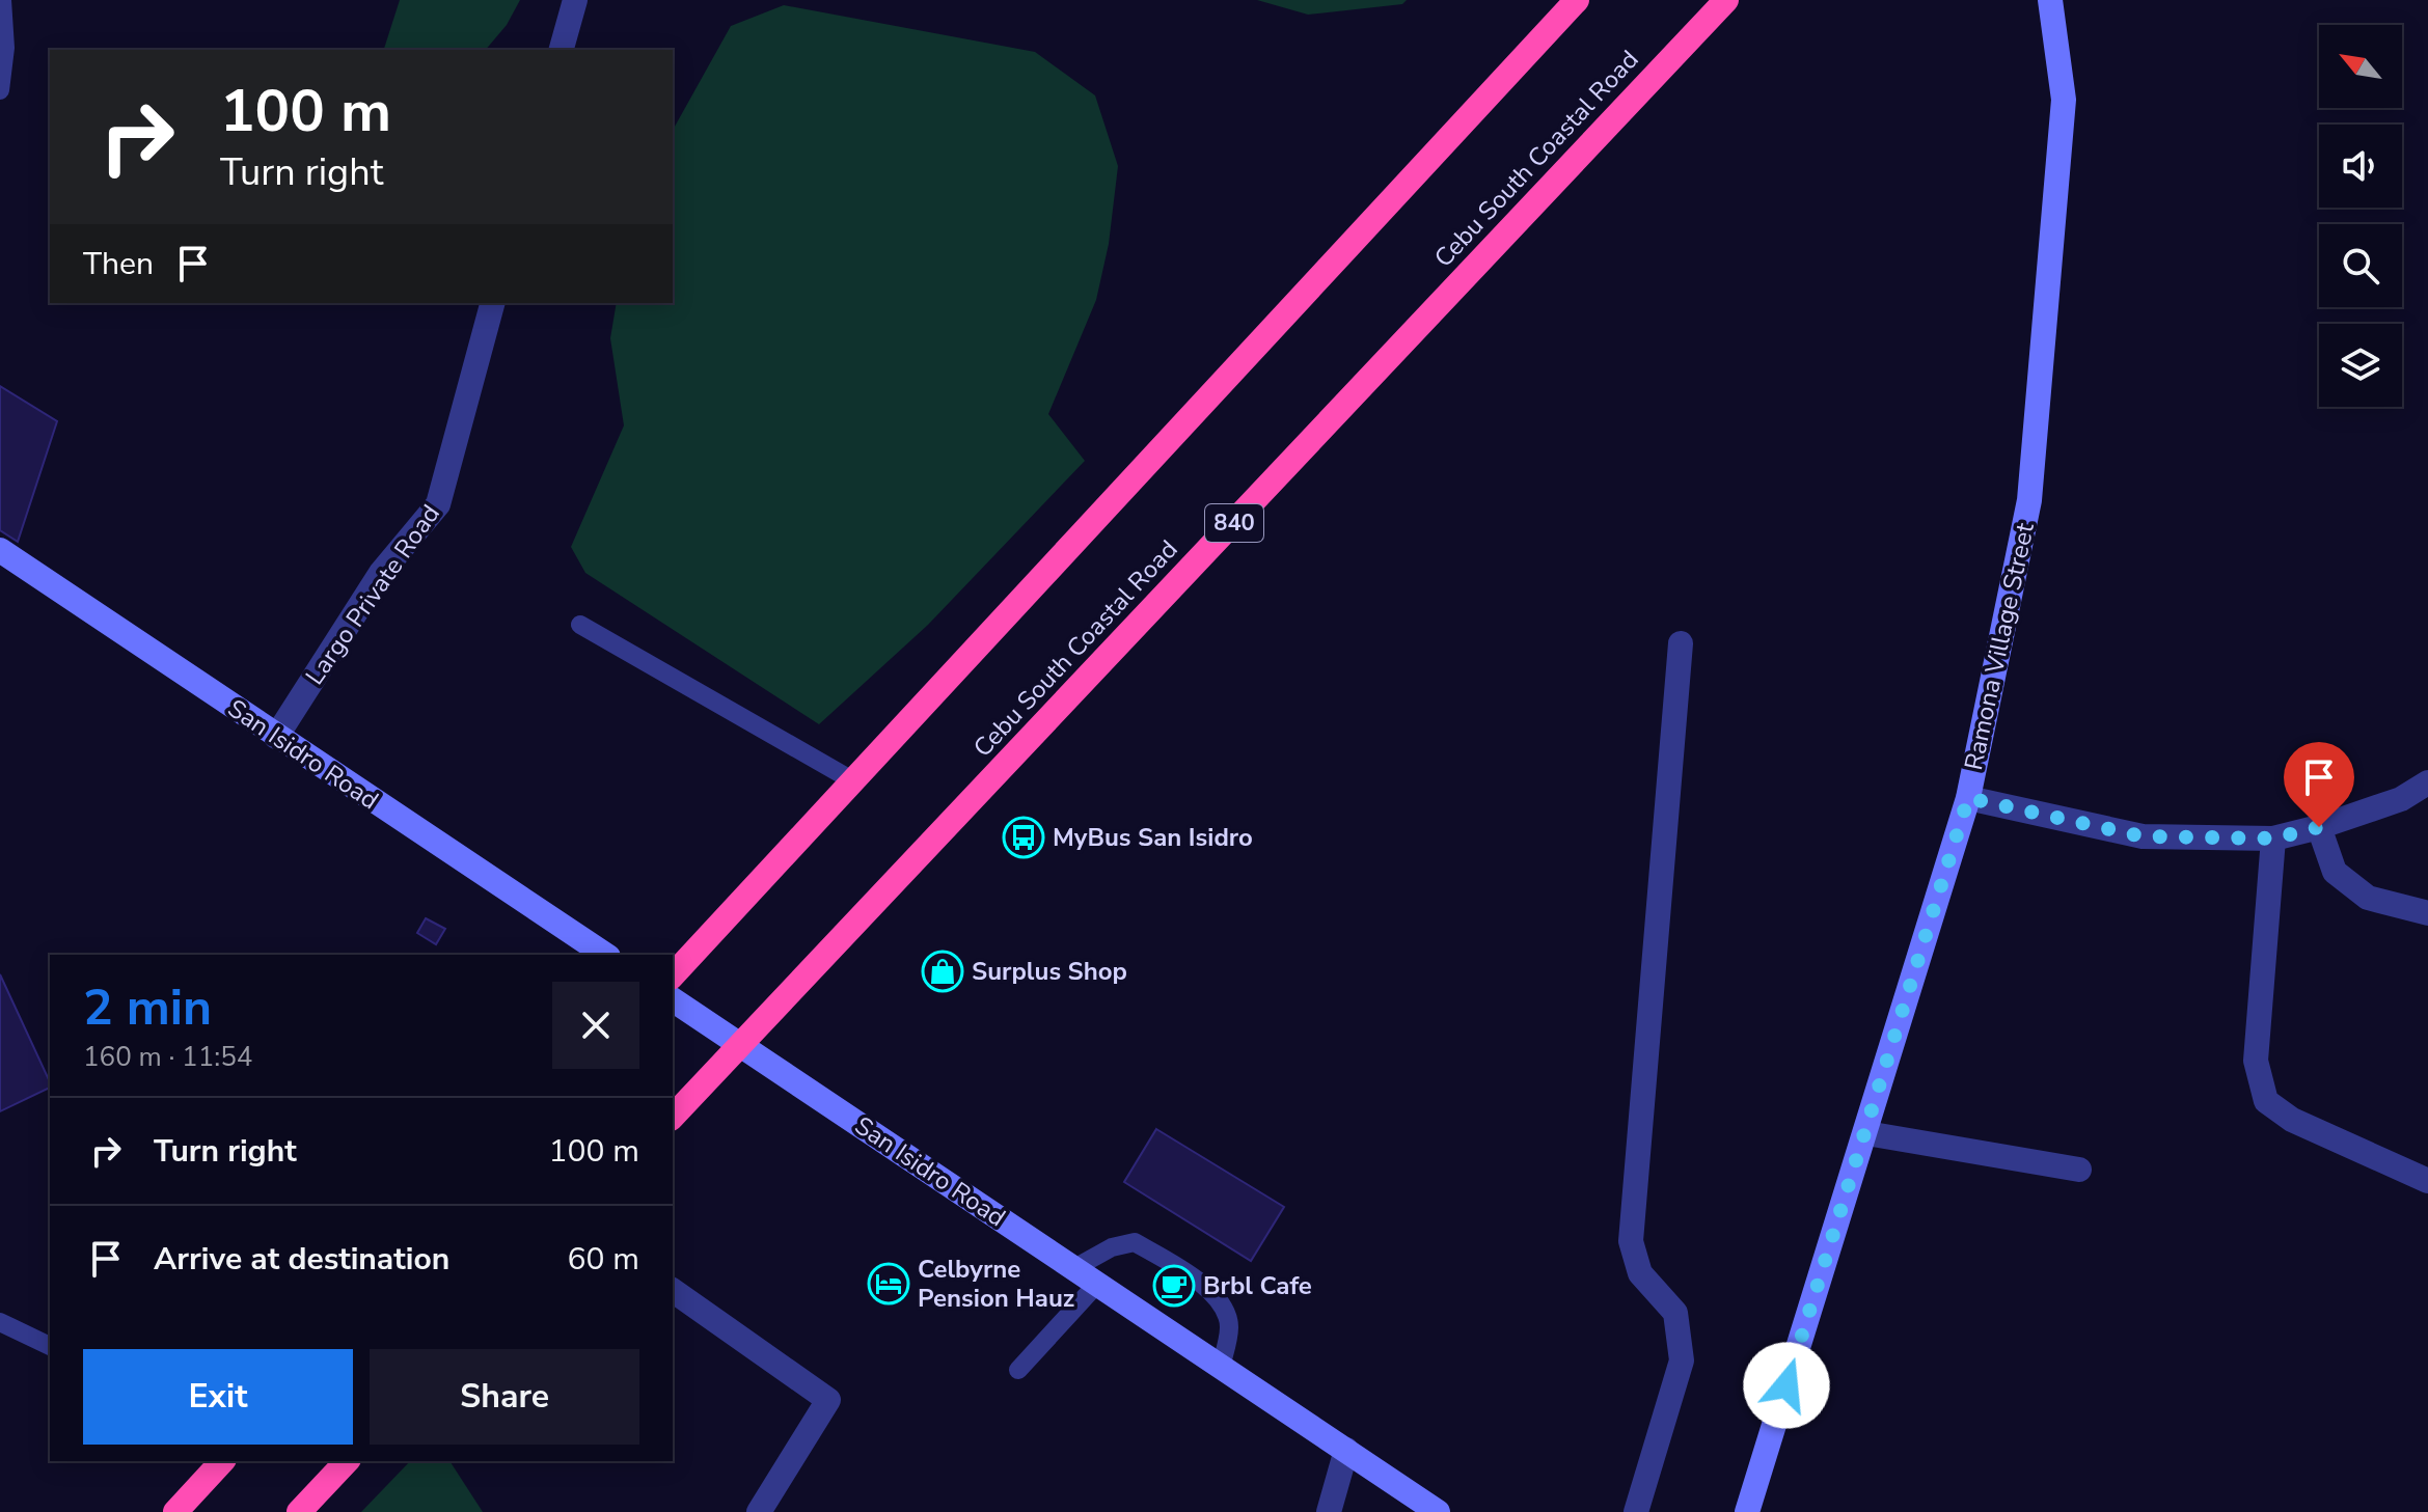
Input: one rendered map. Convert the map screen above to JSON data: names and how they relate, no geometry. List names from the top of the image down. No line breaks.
{"streets":{"highway":["Cebu South Coastal Road","840"],"street":["Largo Private Road","Ramona Village Street","San Isidro Road"]},"crossings":[["Cebu South Coastal Road","San Isidro Road"],["Largo Private Road","San Isidro Road"]],"places":{"bus stop":["MyBus San Isidro"],"shop":["Surplus Shop"],"hotel":["Celbyrne Pension Hauz"],"cafe":["Brbl Cafe"]},"north":"top left","page":{"turn":["100 m","Turn right"],"then":"Then","heading":["2 min","160 m · 11:54"],"list":[{"name":"Turn right","value":"100 m"},{"name":"Arrive at destination","value":"60 m"}],"buttons":["Exit","Share"]}}
